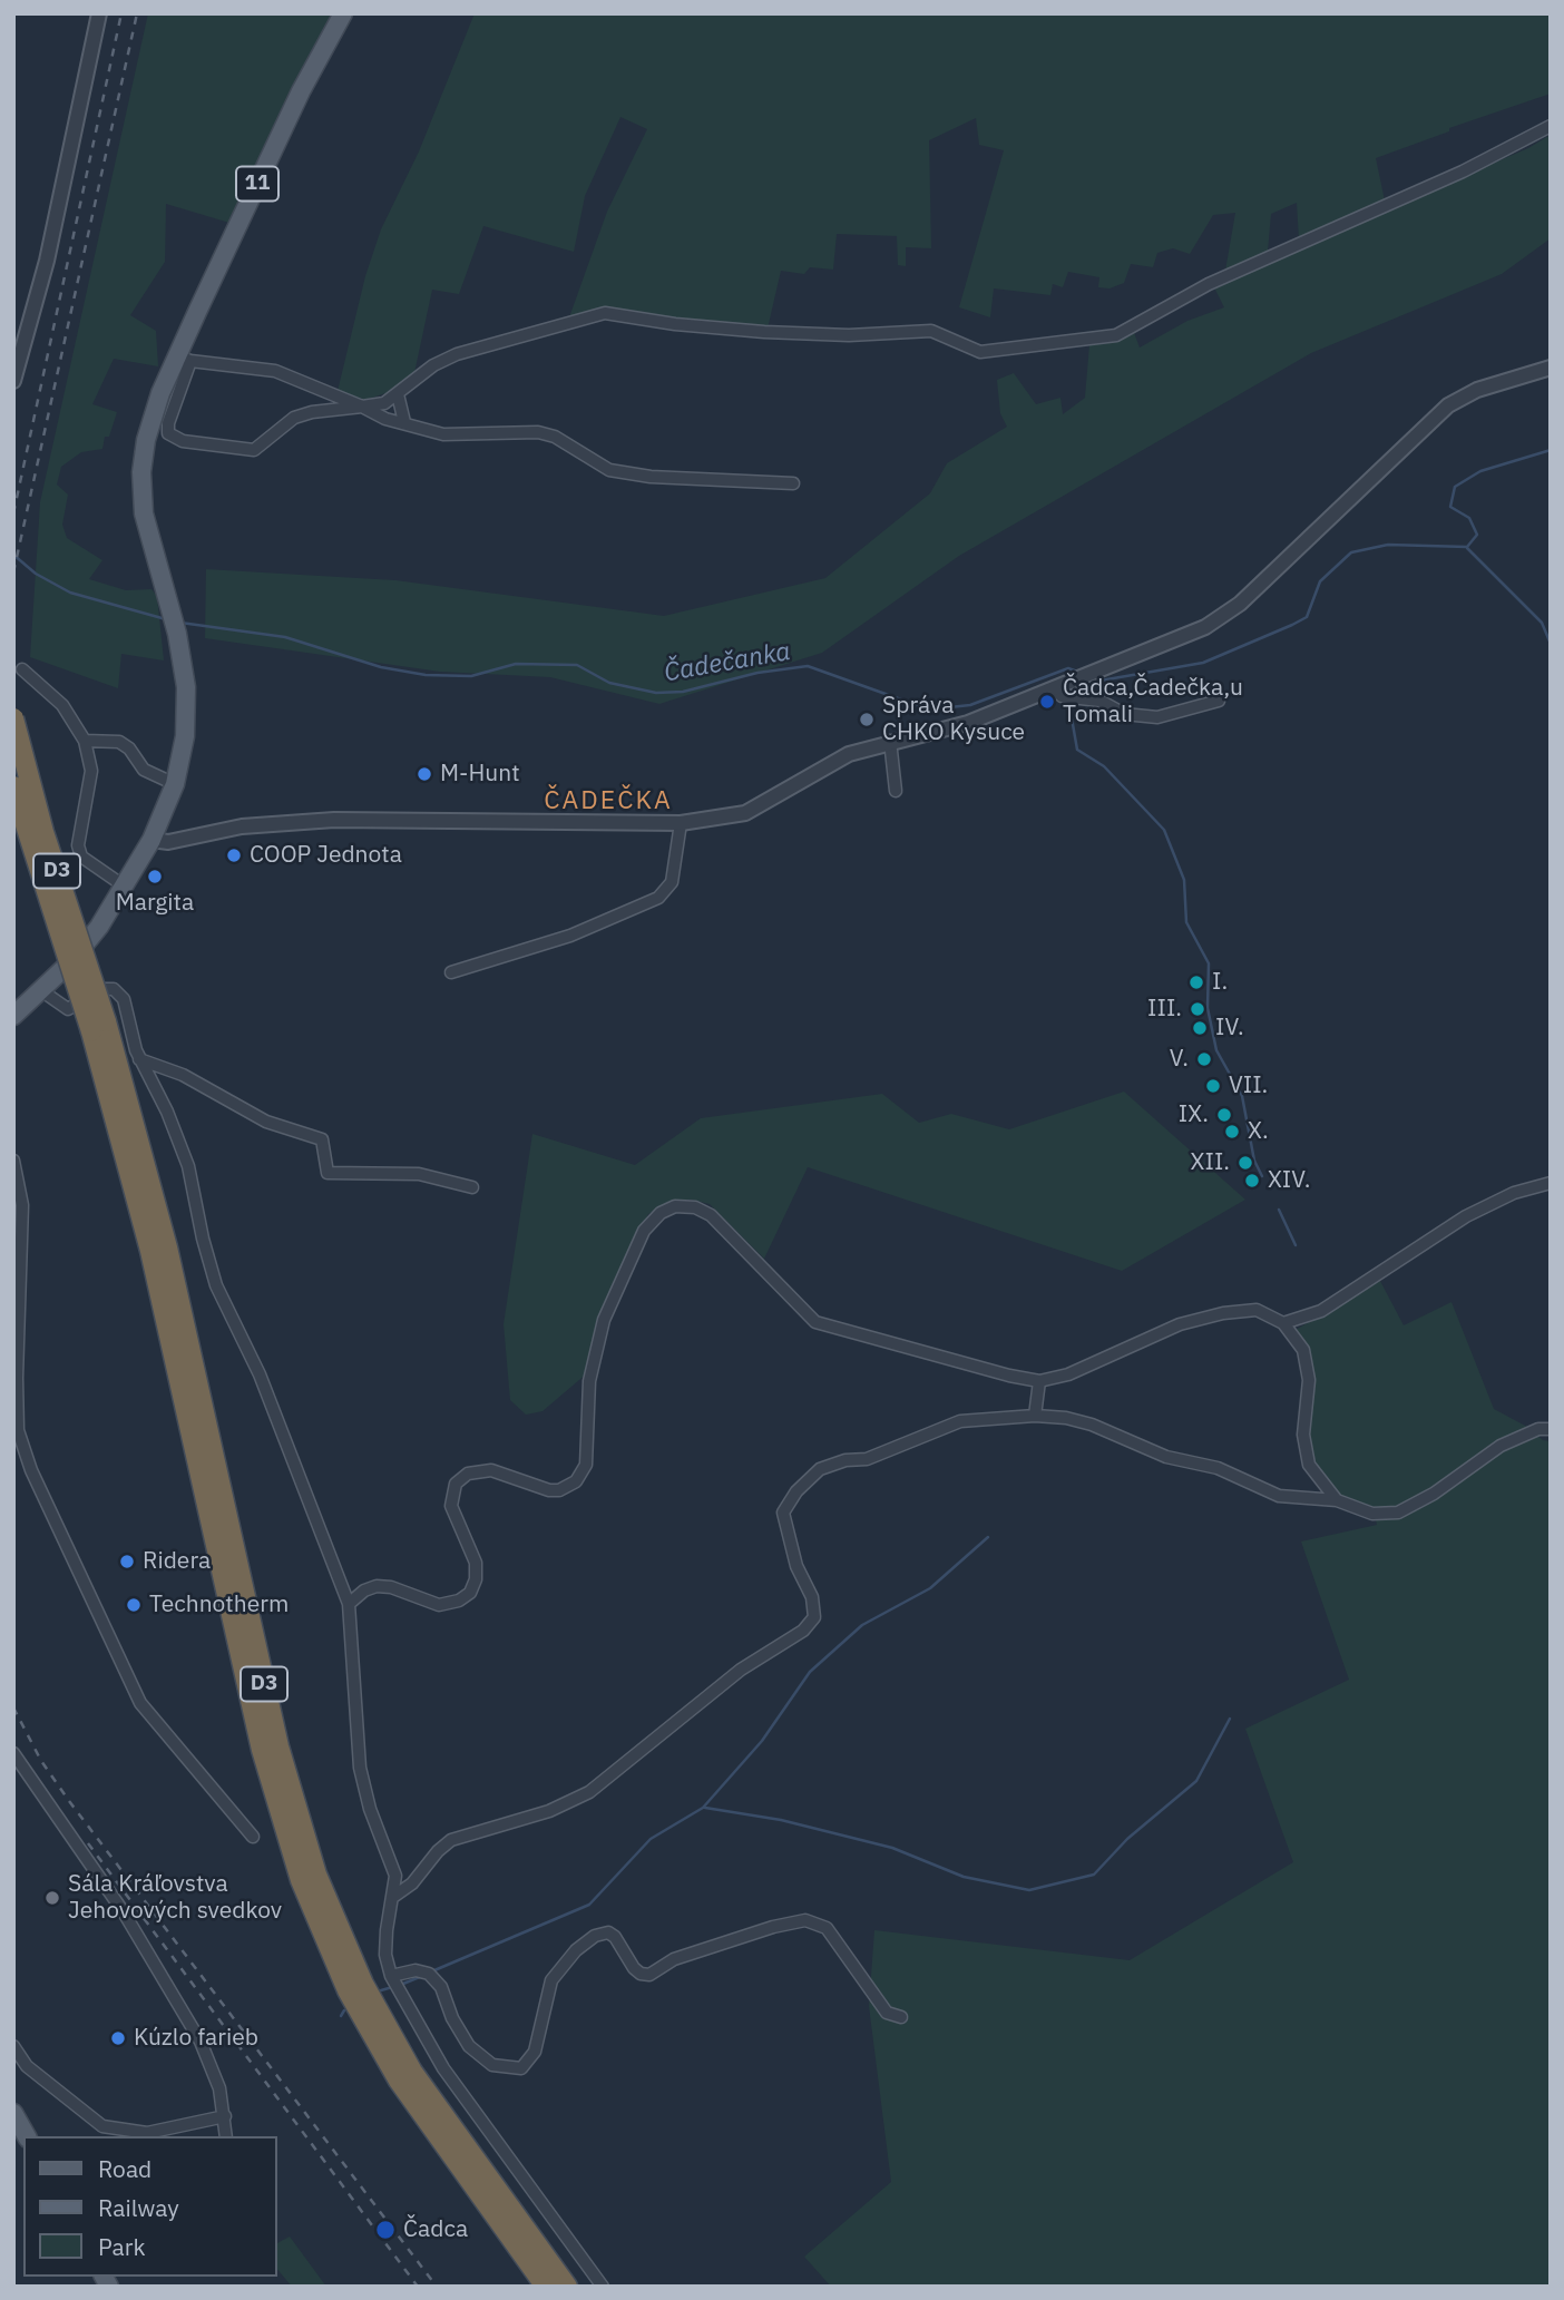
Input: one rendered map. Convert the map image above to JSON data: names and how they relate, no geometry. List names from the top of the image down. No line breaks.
{"streets":{"highway":["D3"],"main road":["11"]},"districts":["ČADEČKA"],"water":["Čadečanka"],"places":["Čadca,Čadečka,u Tomali","Správa CHKO Kysuce","M-Hunt","COOP Jednota","Margita","I.","III.","IV.","V.","VII.","IX.","X.","XII.","XIV.","Ridera","Technotherm","Sála Kráľovstva Jehovových svedkov","Kúzlo farieb","Čadca"],"legend":["Road","Railway","Park"]}
